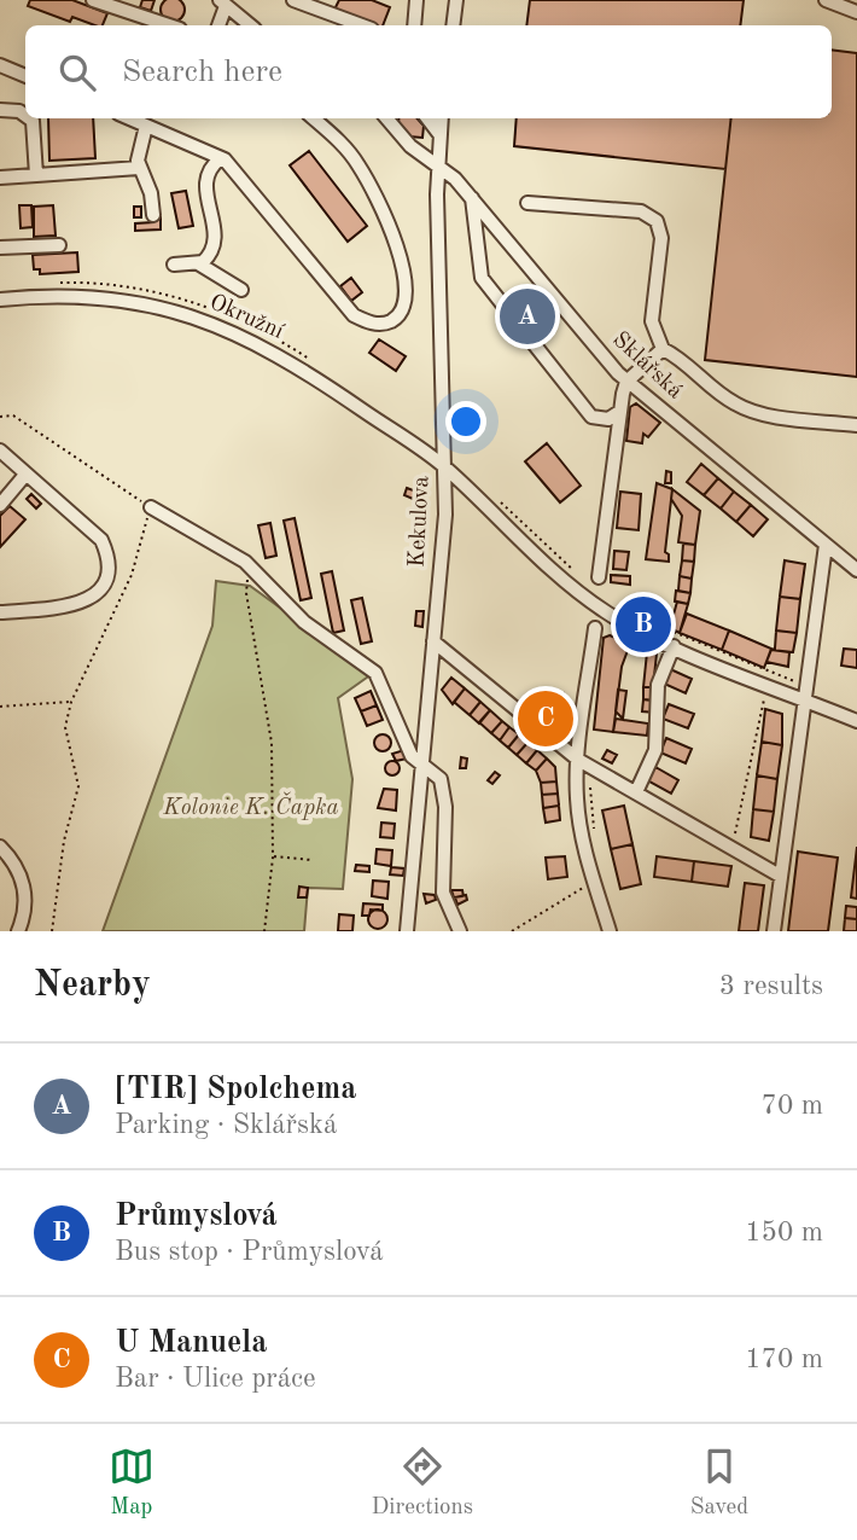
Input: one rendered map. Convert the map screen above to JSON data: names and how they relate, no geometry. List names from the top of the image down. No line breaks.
{"streets":{"street":["Okružní","Sklářská","Kekulova"]},"crossings":[["Okružní","Kekulova"],["Sklářská","Kekulova"]],"parks":["Kolonie K. Čapka"],"page":{"search":"Search here","pins":["A","B","C"],"heading":["Nearby","3 results"],"list":[{"mark":"A","name":"[TIR] Spolchema","note":"Parking · Sklářská","value":"70 m"},{"mark":"B","name":"Průmyslová","note":"Bus stop · Průmyslová","value":"150 m"},{"mark":"C","name":"U Manuela","note":"Bar · Ulice práce","value":"170 m"}],"nav":["Map","Directions","Saved"]}}
